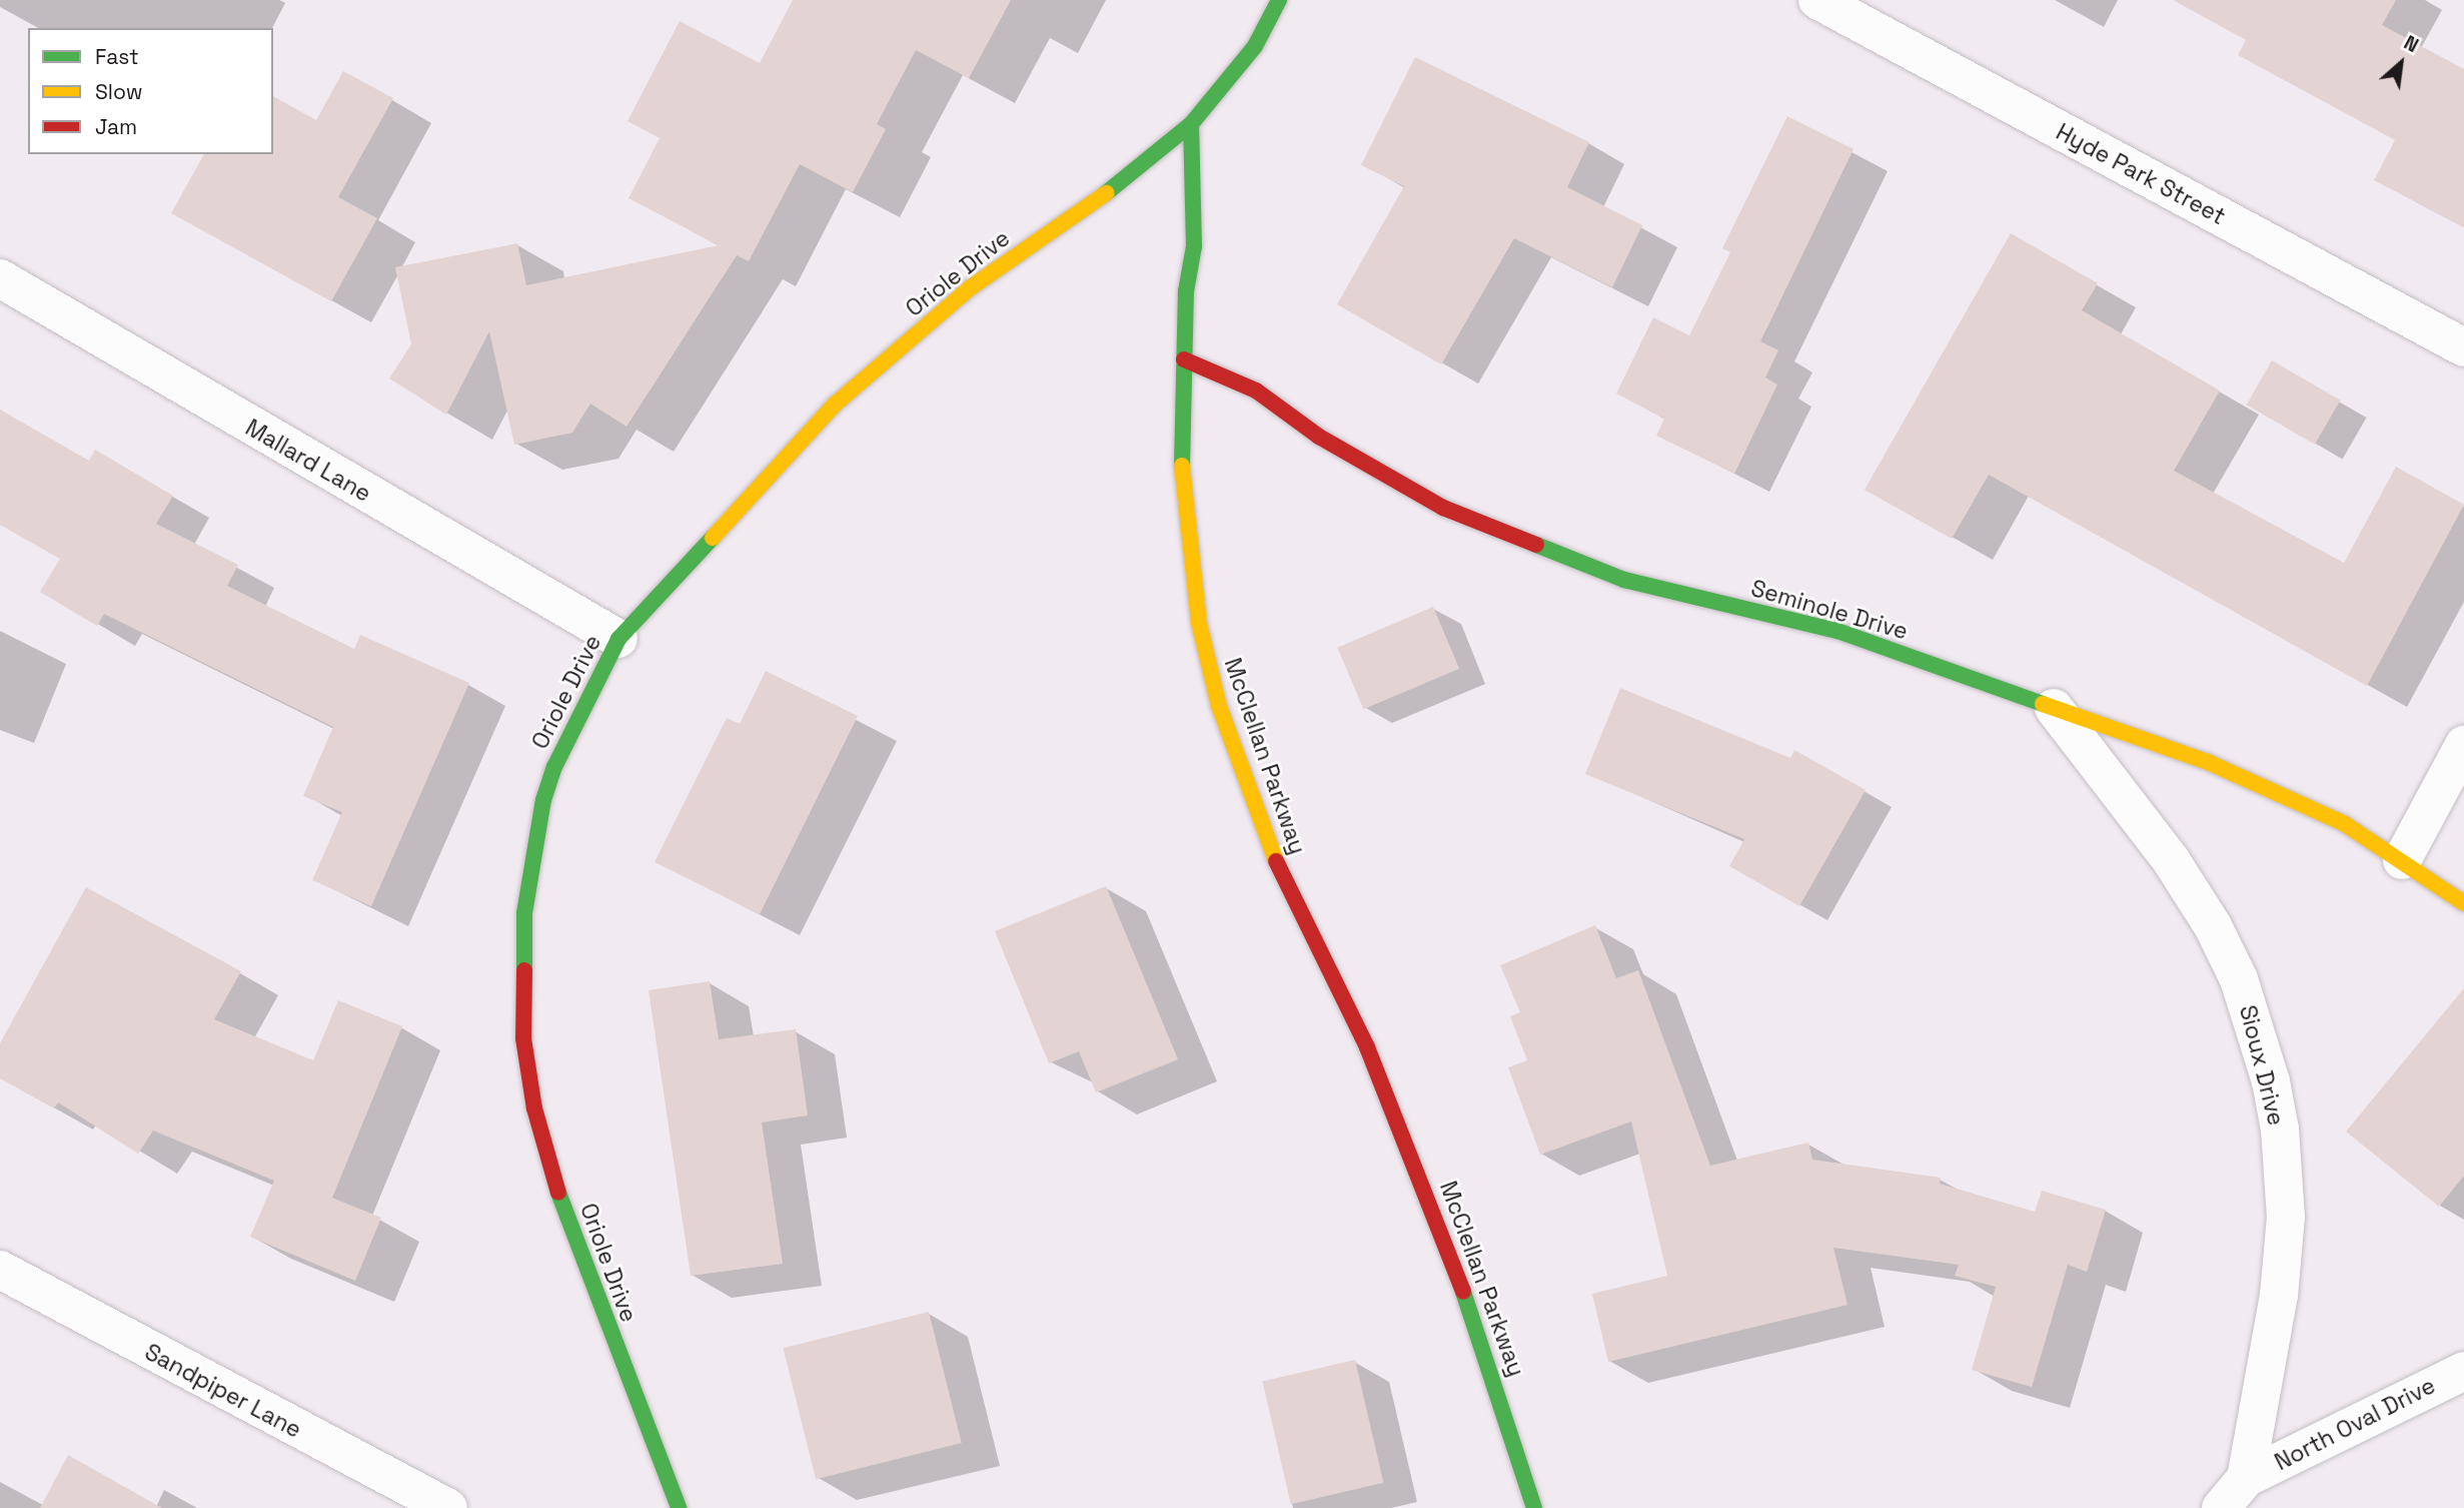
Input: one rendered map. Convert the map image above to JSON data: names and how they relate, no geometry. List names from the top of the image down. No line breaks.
{"streets":{"street":["Hyde Park Street","Oriole Drive","Mallard Lane","Seminole Drive","McClellan Parkway","Sioux Drive","Sandpiper Lane","North Oval Drive"]},"crossings":[["Oriole Drive","Mallard Lane"],["Oriole Drive","McClellan Parkway"],["Seminole Drive","McClellan Parkway"],["Seminole Drive","Sioux Drive"],["Sioux Drive","North Oval Drive"]],"legend":["Fast","Slow","Jam"],"north":"top right"}
